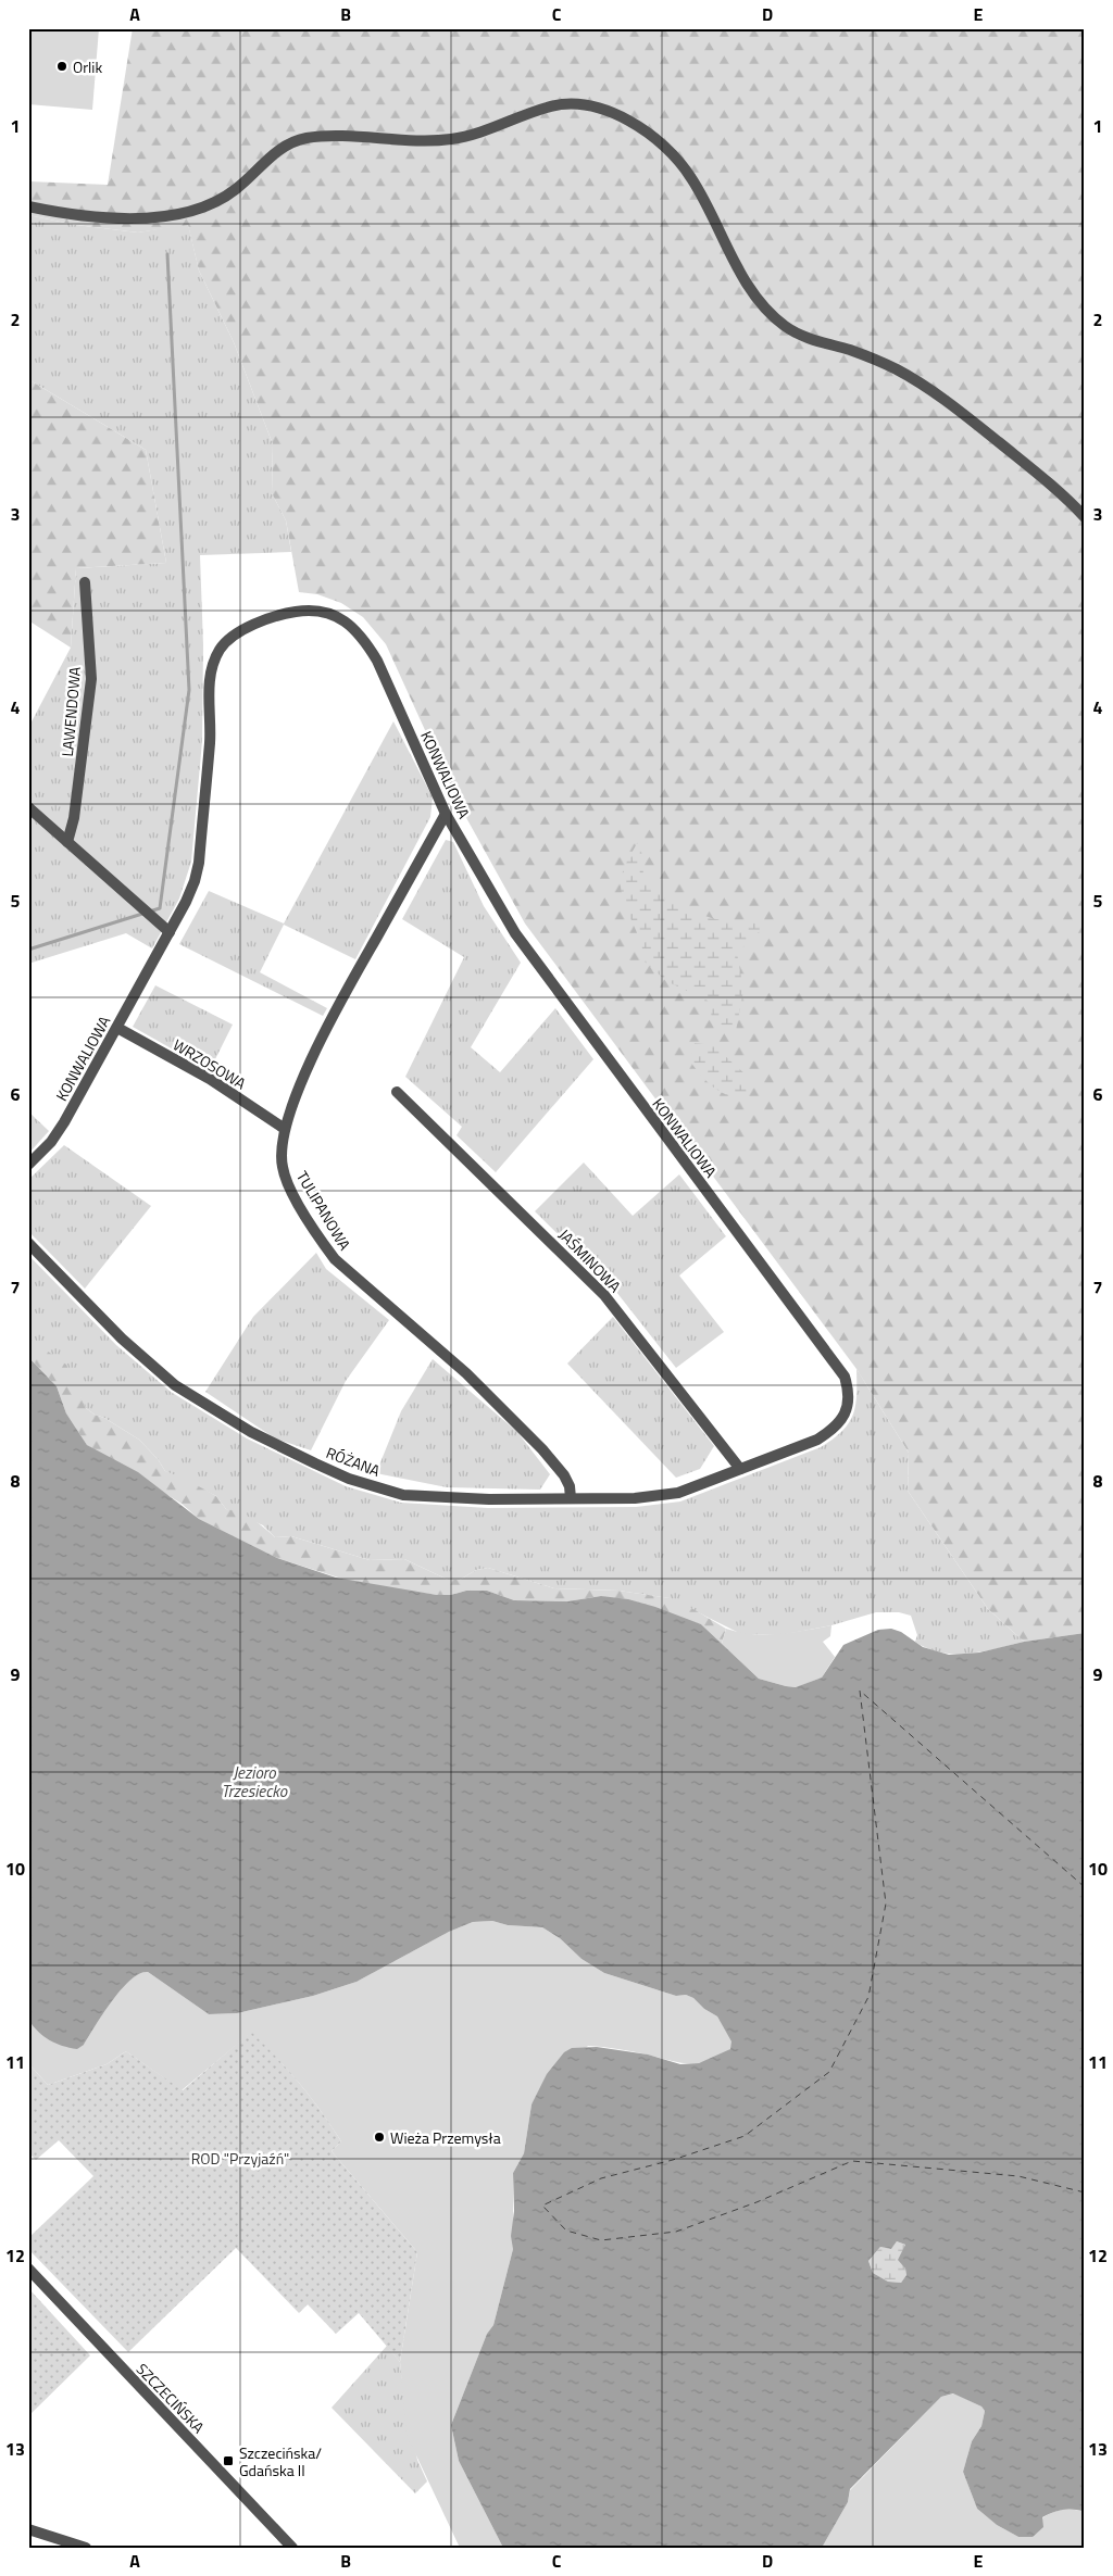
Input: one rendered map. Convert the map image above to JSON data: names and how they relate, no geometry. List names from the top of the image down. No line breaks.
{"streets":{"street":["LAWENDOWA","KONWALIOWA","WRZOSOWA","TULIPANOWA","JAŚMINOWA","RÓŻANA","SZCZECIŃSKA"]},"crossings":[["KONWALIOWA","WRZOSOWA"],["KONWALIOWA","TULIPANOWA"],["KONWALIOWA","JAŚMINOWA"],["KONWALIOWA","RÓŻANA"],["WRZOSOWA","TULIPANOWA"],["TULIPANOWA","RÓŻANA"],["JAŚMINOWA","RÓŻANA"]],"water":["Jezioro Trzesiecko"],"parks":["ROD \"Przyjaźń\""],"places":{"other":["Orlik","Wieża Przemysła"],"transit":["Szczecińska/ Gdańska II"]},"grid":{"columns":["A","B","C","D","E"],"rows":["1","2","3","4","5","6","7","8","9","10","11","12","13"]}}
